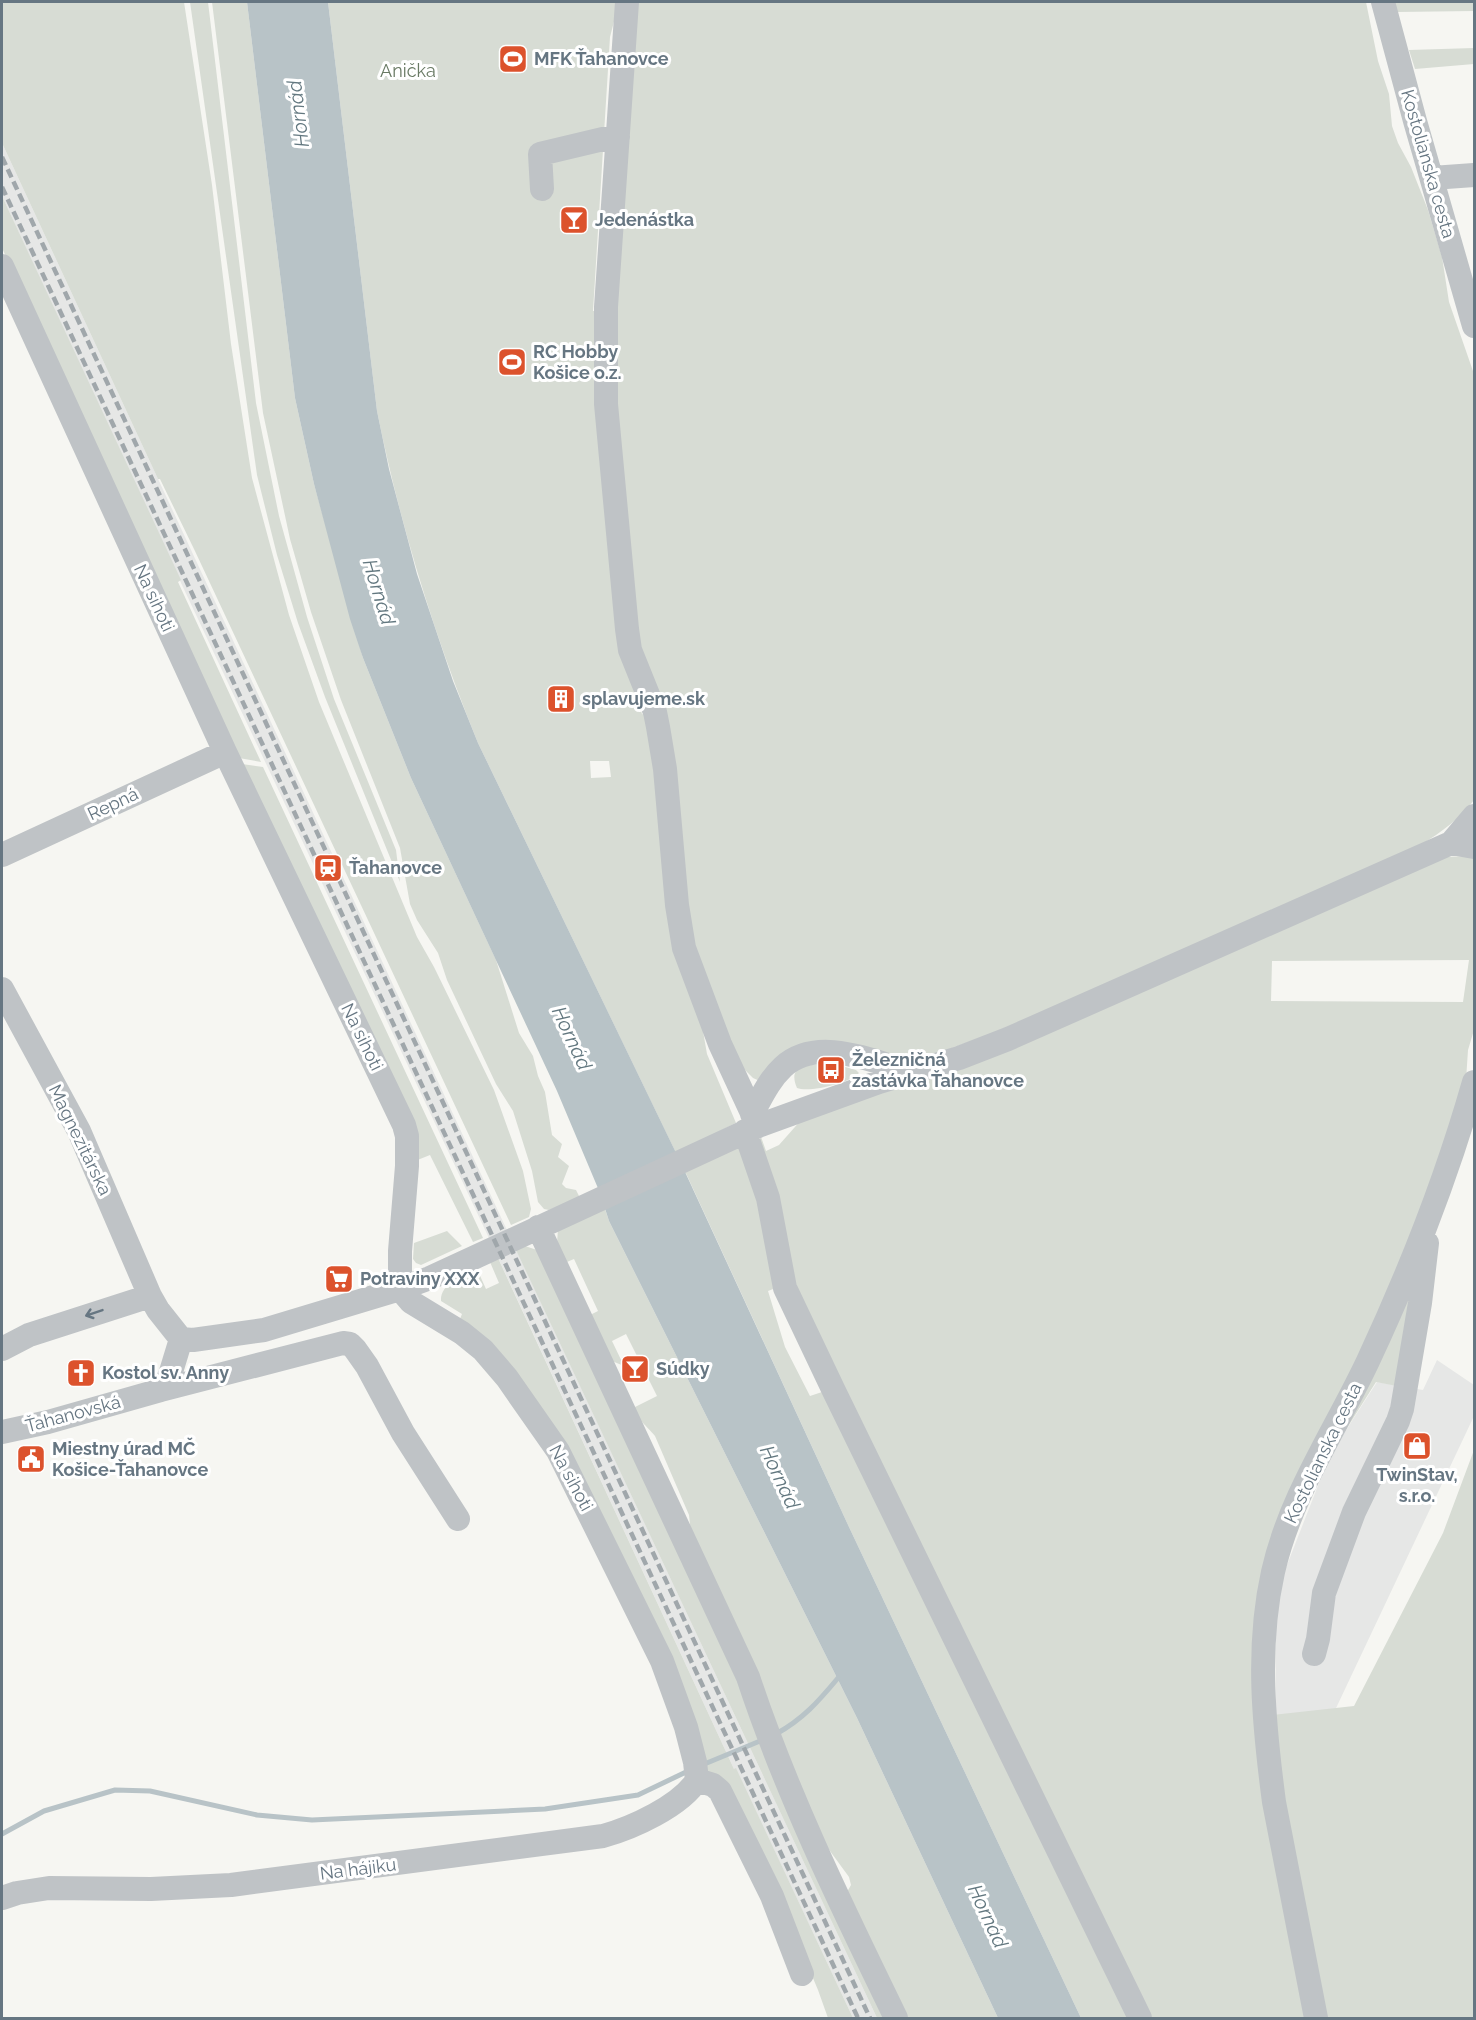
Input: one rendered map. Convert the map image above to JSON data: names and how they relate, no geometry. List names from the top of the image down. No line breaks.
{"streets":{"street":["Kostolianska cesta","Na sihoti","Repná","Magnezitárska","Ťahanovská","Na hájiku"]},"crossings":[["Na sihoti","Repná"],["Na sihoti","Na hájiku"]],"water":["Hornád"],"parks":["Anička"],"places":{"sports":["MFK Ťahanovce","RC Hobby Košice o.z."],"bar":["Jedenástka","Súdky"],"building":["splavujeme.sk"],"station":["Ťahanovce"],"bus stop":["Železničná zastávka Ťahanovce"],"supermarket":["Potraviny XXX"],"church":["Kostol sv. Anny"],"shop":["TwinStav, s.r.o."],"public building":["Miestny úrad MČ Košice-Ťahanovce"]}}
